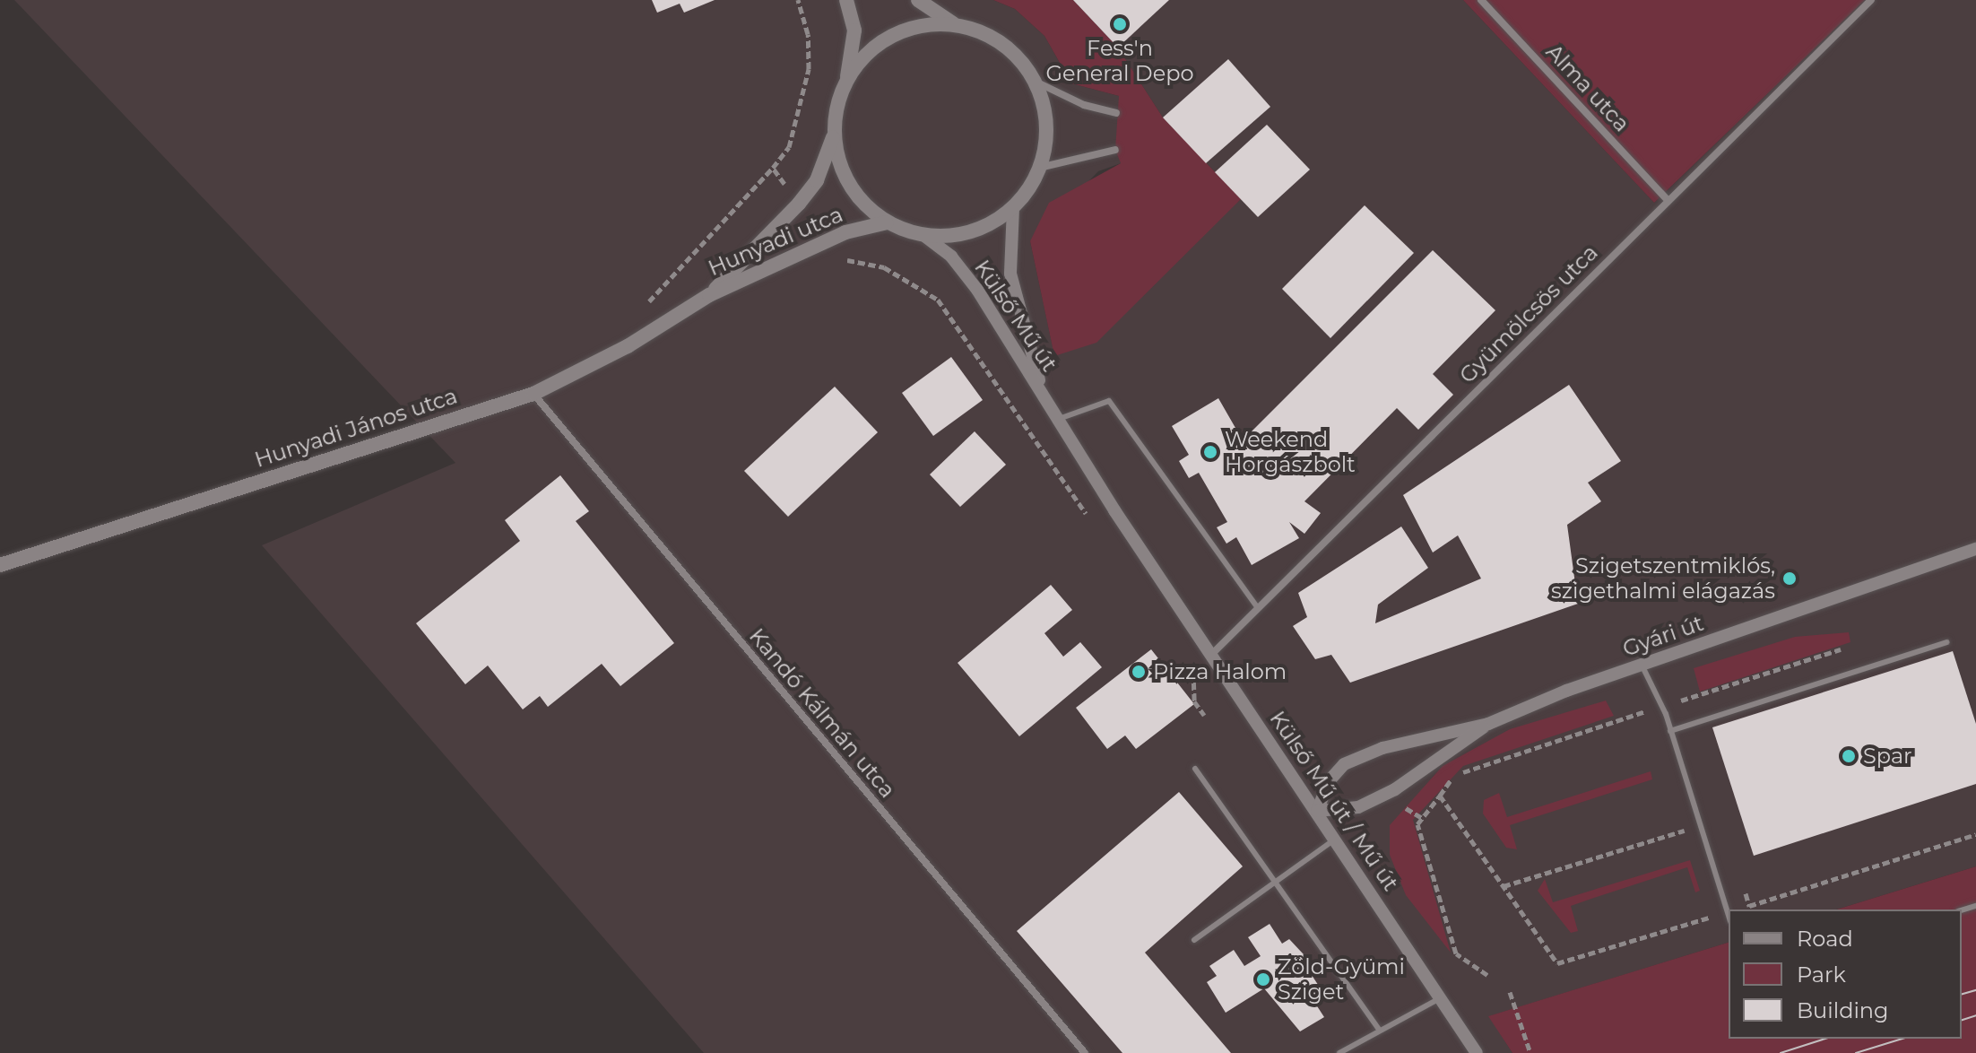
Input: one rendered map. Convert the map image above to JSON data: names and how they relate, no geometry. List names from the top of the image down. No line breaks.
{"streets":{"main road":["Hunyadi utca","Hunyadi János utca"],"street":["Alma utca","Gyümölcsös utca","Külső Mű út","Gyári út","Kandó Kálmán utca","Külső Mű út / Mű út"]},"crossings":[["Alma utca","Gyümölcsös utca"],["Hunyadi utca","Külső Mű út"],["Hunyadi utca","Hunyadi János utca"],["Gyümölcsös utca","Külső Mű út / Mű út"],["Külső Mű út","Külső Mű út / Mű út"],["Hunyadi János utca","Kandó Kálmán utca"],["Gyári út","Külső Mű út / Mű út"]],"places":["Fess'n General Depo","Weekend Horgászbolt","Szigetszentmiklós, szigethalmi elágazás","Pizza Halom","Spar","Zöld-Gyümi Sziget"],"legend":["Road","Park","Building"]}
